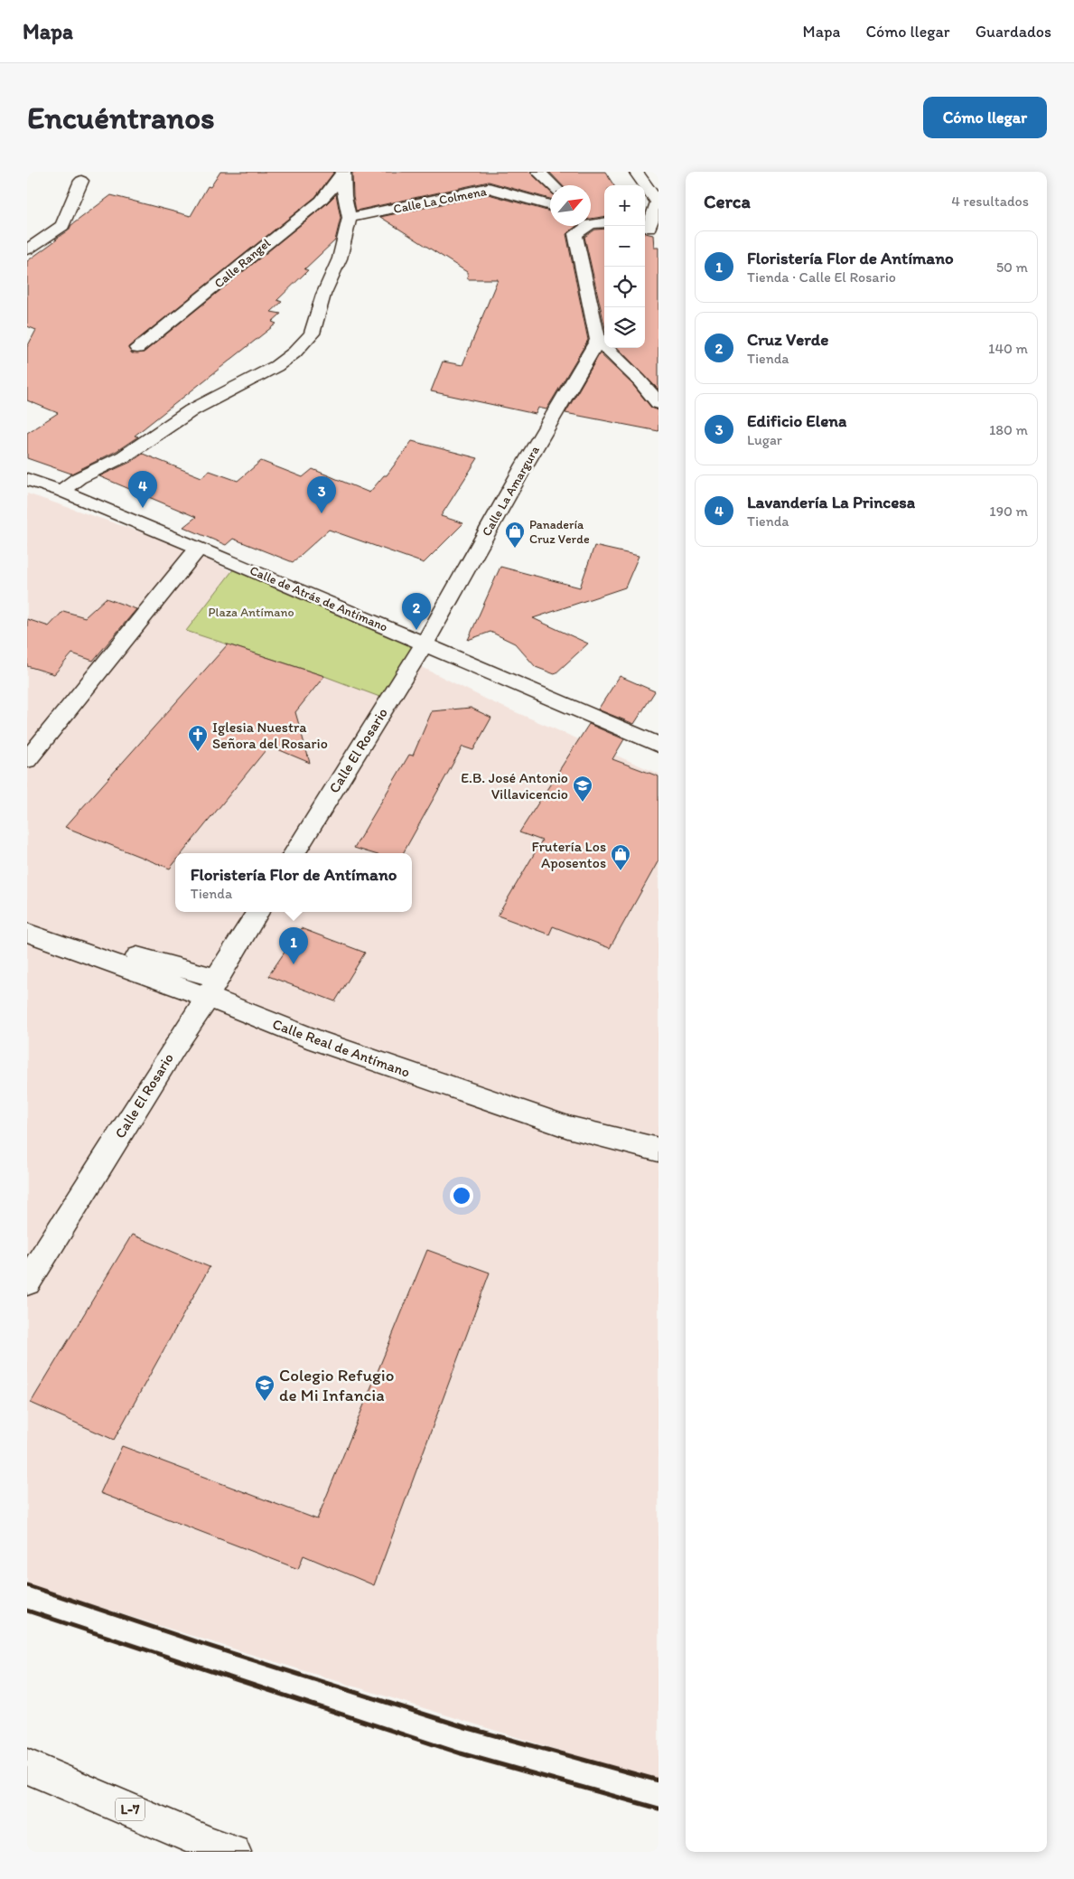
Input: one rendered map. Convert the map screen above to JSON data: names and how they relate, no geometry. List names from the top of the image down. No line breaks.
{"streets":{"main road":["Calle La Colmena","Calle Rangel","Calle La Amargura","Calle de Atrás de Antímano","Calle El Rosario","Calle Real de Antímano","L-7"]},"crossings":[["Calle La Amargura","Calle de Atrás de Antímano"],["Calle La Amargura","Calle El Rosario"],["Calle de Atrás de Antímano","Calle El Rosario"],["Calle El Rosario","Calle Real de Antímano"]],"parks":["Plaza Antímano"],"places":{"shop":["Panadería Cruz Verde","Frutería Los Aposentos"],"church":["Iglesia Nuestra Señora del Rosario"],"school or university":["E.B. José Antonio Villavicencio","Colegio Refugio de Mi Infancia"]},"north":"top right","page":{"header":"Mapa","nav":["Mapa","Cómo llegar","Guardados"],"buttons":"Cómo llegar","title":"Encuéntranos","heading":["Cerca","4 resultados"],"map_buttons":["+","−"],"list":[{"mark":"1","name":"Floristería Flor de Antímano","note":"Tienda · Calle El Rosario","value":"50 m"},{"mark":"2","name":"Cruz Verde","note":"Tienda","value":"140 m"},{"mark":"3","name":"Edificio Elena","note":"Lugar","value":"180 m"},{"mark":"4","name":"Lavandería La Princesa","note":"Tienda","value":"190 m"}],"pins":["4","3","2","1"],"popup":["Floristería Flor de Antímano","Tienda"]}}
